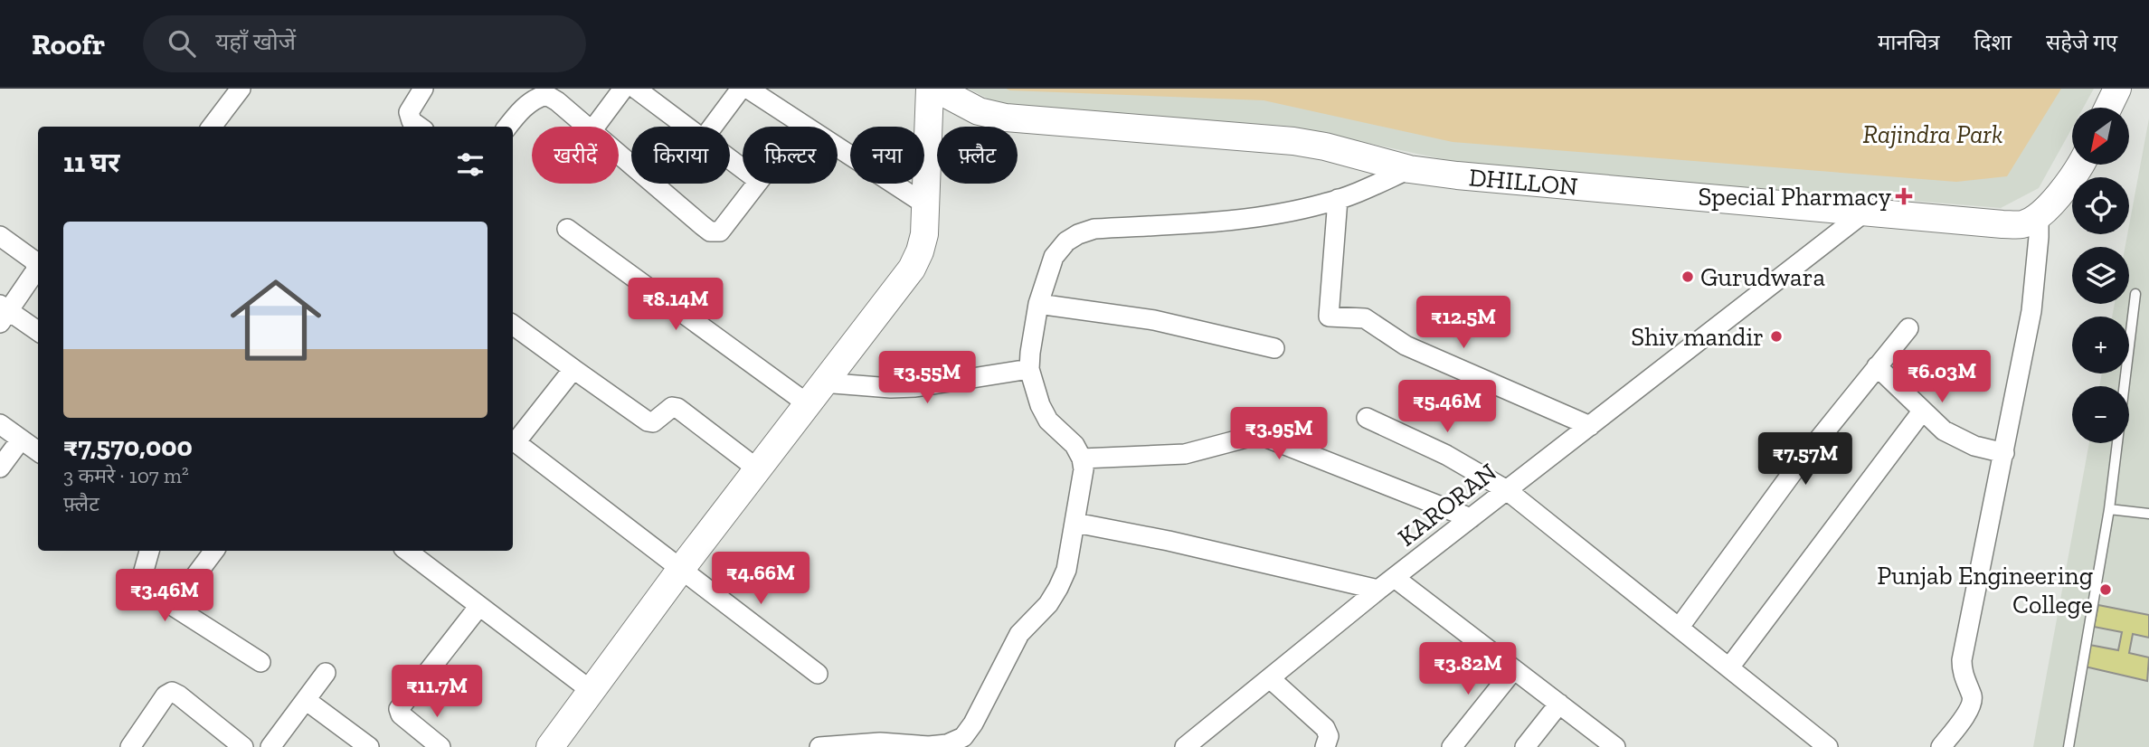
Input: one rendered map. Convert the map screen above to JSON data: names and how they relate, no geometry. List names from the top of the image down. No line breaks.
{"streets":{"street":["DHILLON","KARORAN"]},"crossings":[["DHILLON","KARORAN"]],"parks":["Rajindra Park"],"places":{"health":["Special Pharmacy"],"other":["Gurudwara","Shiv mandir","Punjab Engineering College"]},"north":"bottom left","page":{"header":"Roofr","search":"यहाँ खोजें","nav":["मानचित्र","दिशा","सहेजे गए"],"map_buttons":["+","−"],"chip":["खरीदें","किराया","फ़िल्टर","नया","फ़्लैट"],"heading":"11 घर","list":[{"name":"₹7,570,000","note":"3 कमरे · 107 m² · फ़्लैट"}],"price":["₹8.14M","₹12.5M","₹6.03M","₹3.55M","₹5.46M","₹3.95M","₹7.57M","₹4.66M","₹3.46M","₹3.82M","₹11.7M"]}}
